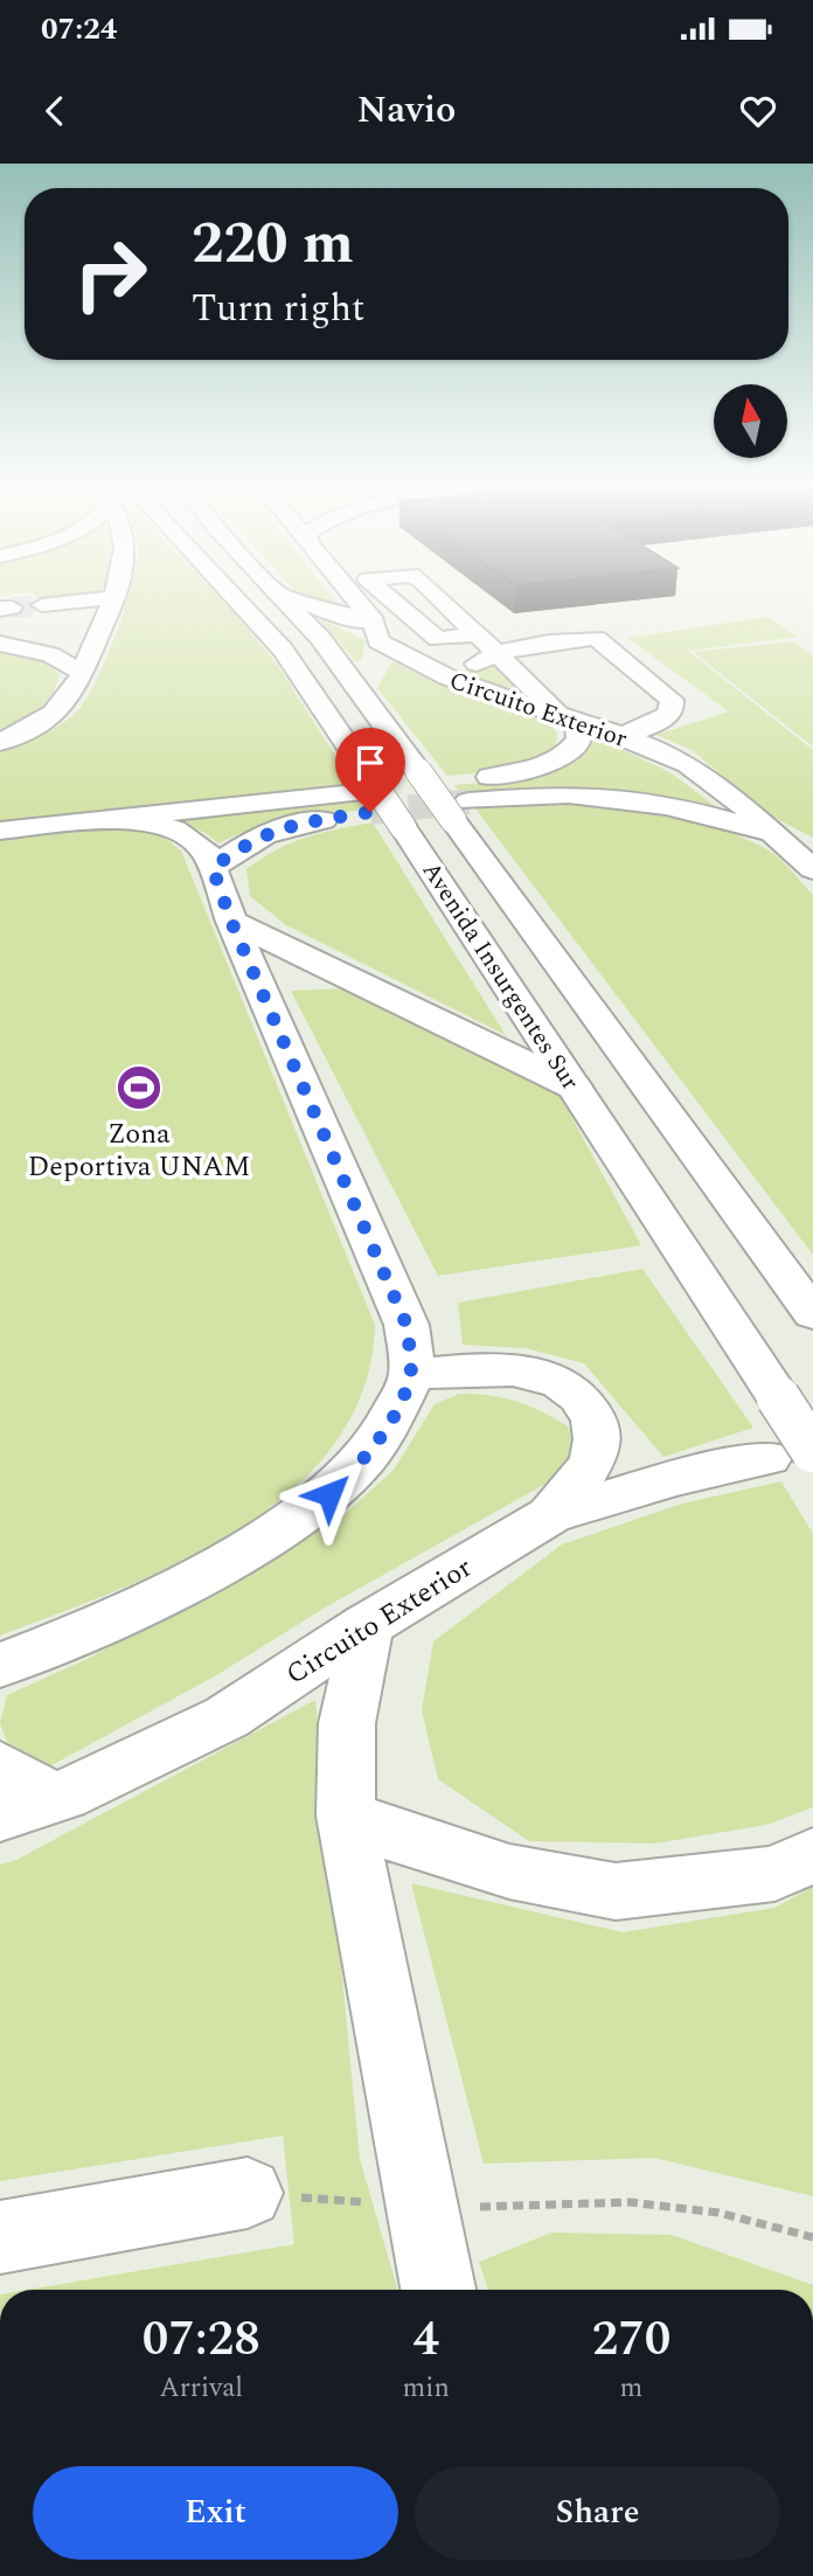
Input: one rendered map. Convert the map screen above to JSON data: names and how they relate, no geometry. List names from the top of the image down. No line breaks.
{"streets":{"street":["Circuito Exterior","Avenida Insurgentes Sur"]},"crossings":[["Circuito Exterior","Avenida Insurgentes Sur"]],"places":{"sports":["Zona Deportiva UNAM"]},"north":"top","page":{"status":"07:24","header":"Navio","turn":["220 m","Turn right"],"eta":["07:28","Arrival","4","min","270","m"],"buttons":["Exit","Share"]}}
